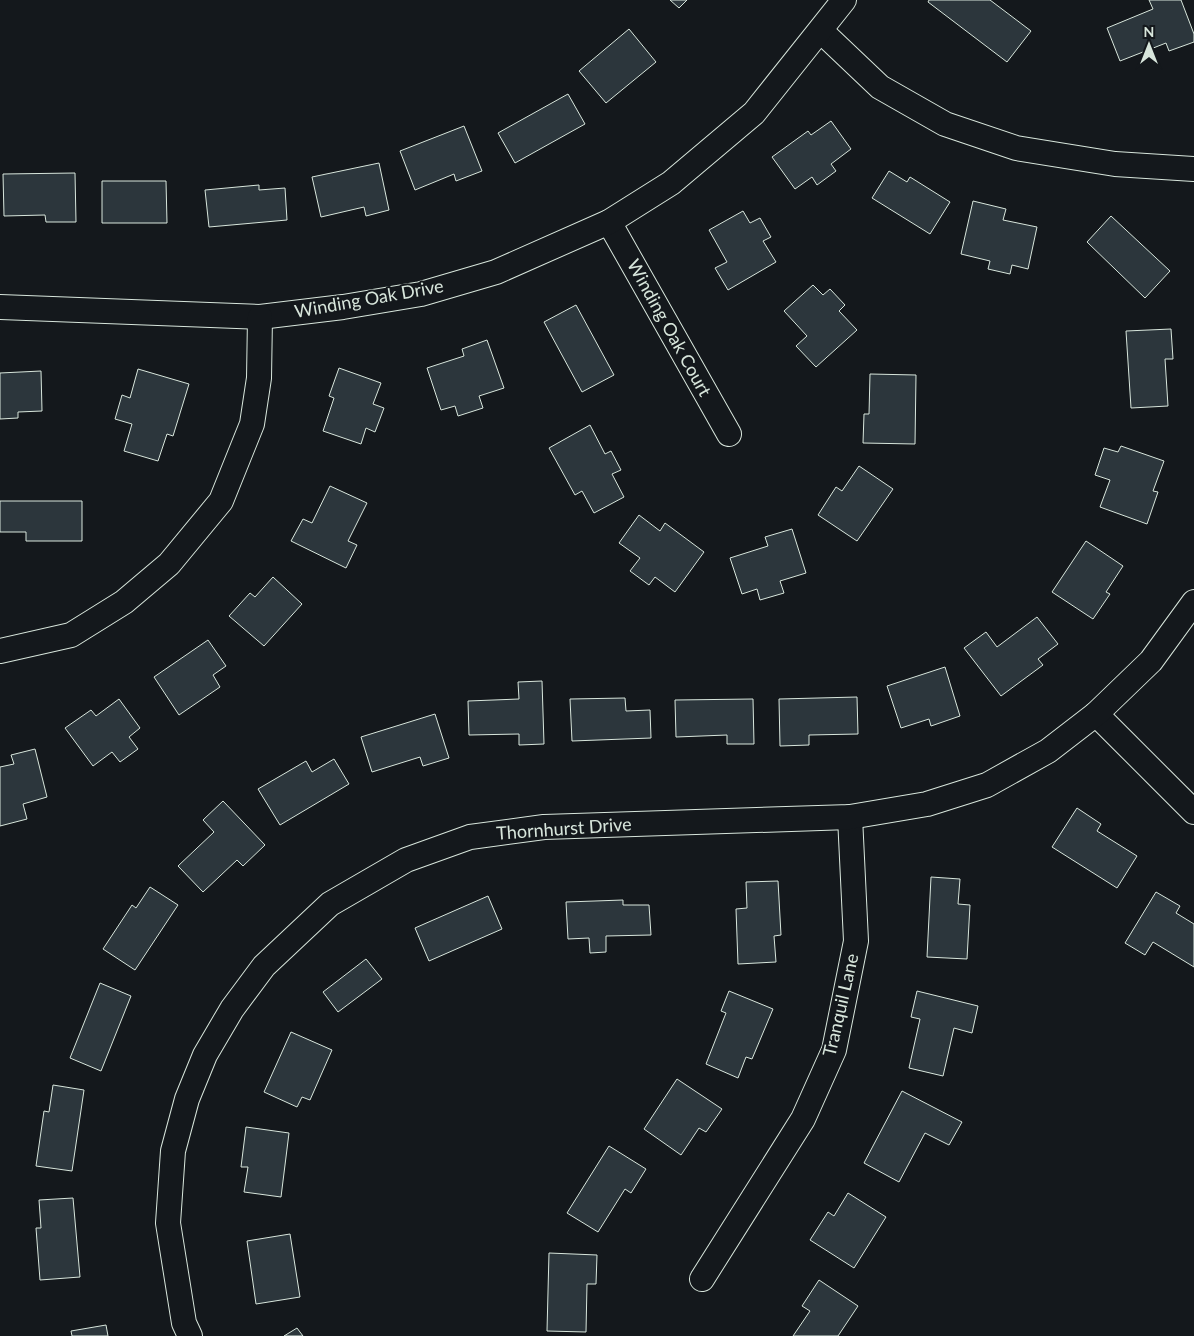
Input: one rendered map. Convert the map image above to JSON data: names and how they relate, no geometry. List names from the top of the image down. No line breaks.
{"streets":{"street":["Winding Oak Drive","Winding Oak Court","Thornhurst Drive","Tranquil Lane"]},"crossings":[["Winding Oak Drive","Winding Oak Court"],["Thornhurst Drive","Tranquil Lane"]],"north":"top"}
